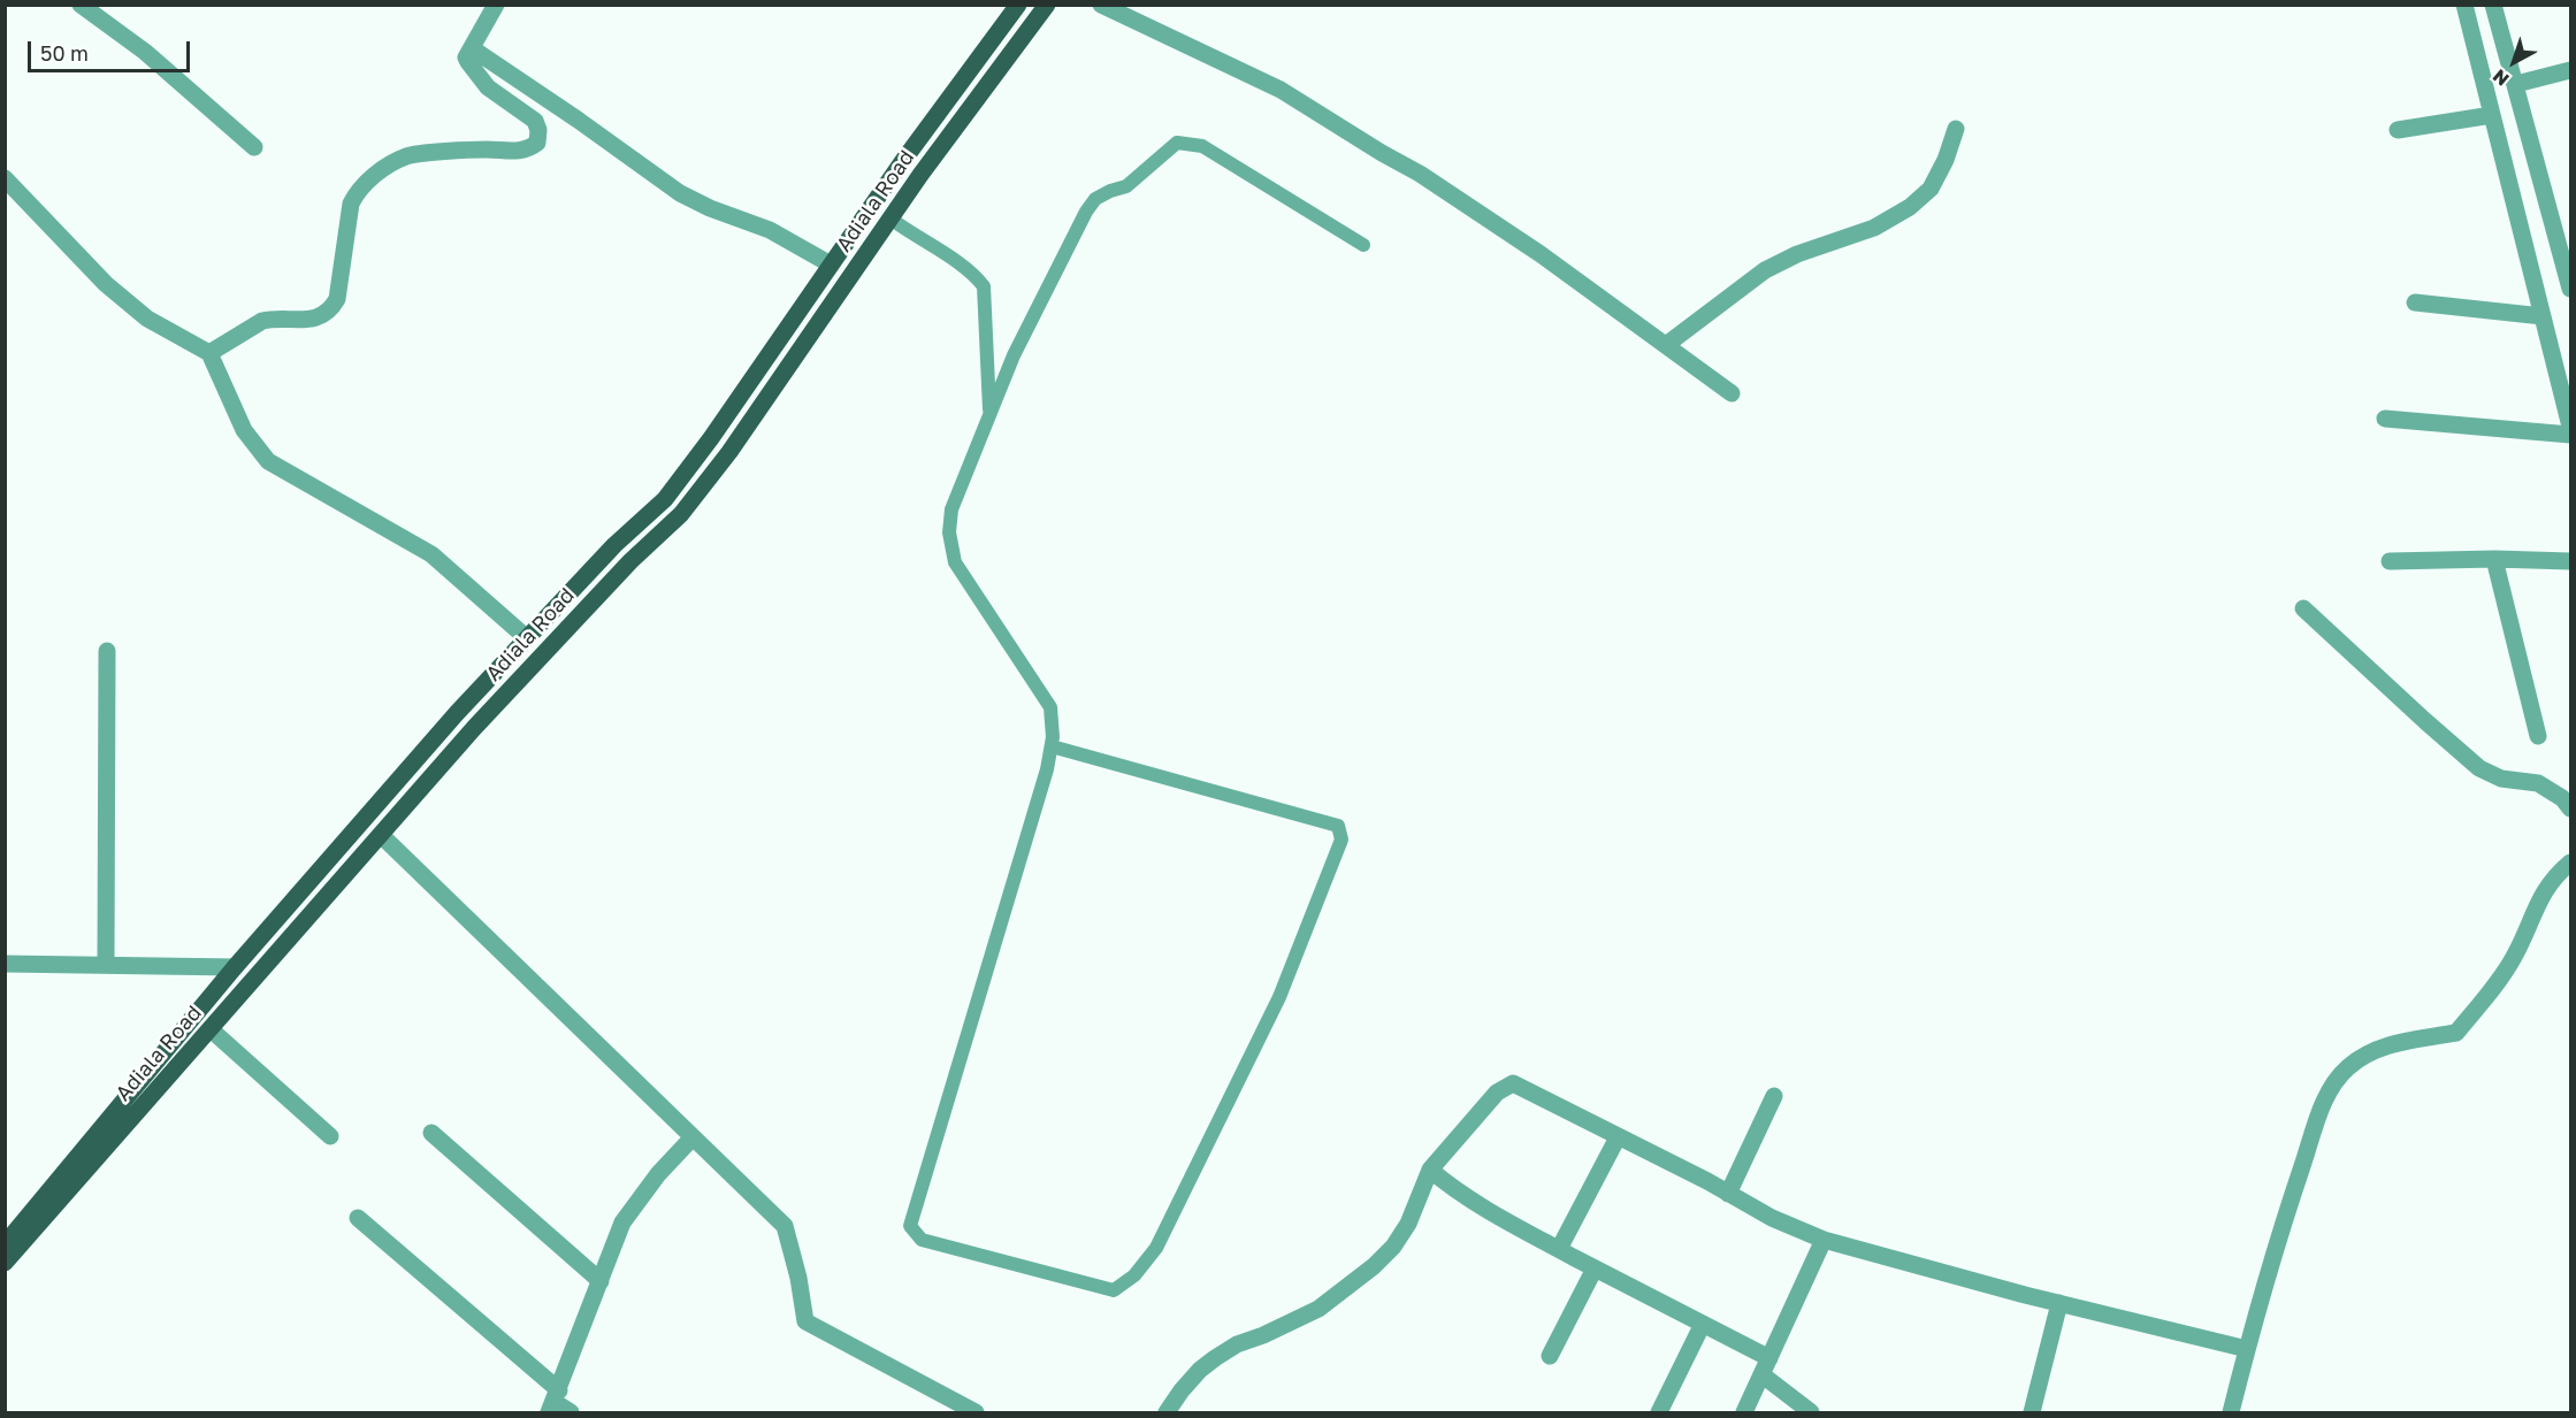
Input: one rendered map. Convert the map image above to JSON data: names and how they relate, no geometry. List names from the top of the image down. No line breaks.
{"streets":{"main road":["Adiala Road"]},"scale_bar":"50 m","north":"bottom left"}
